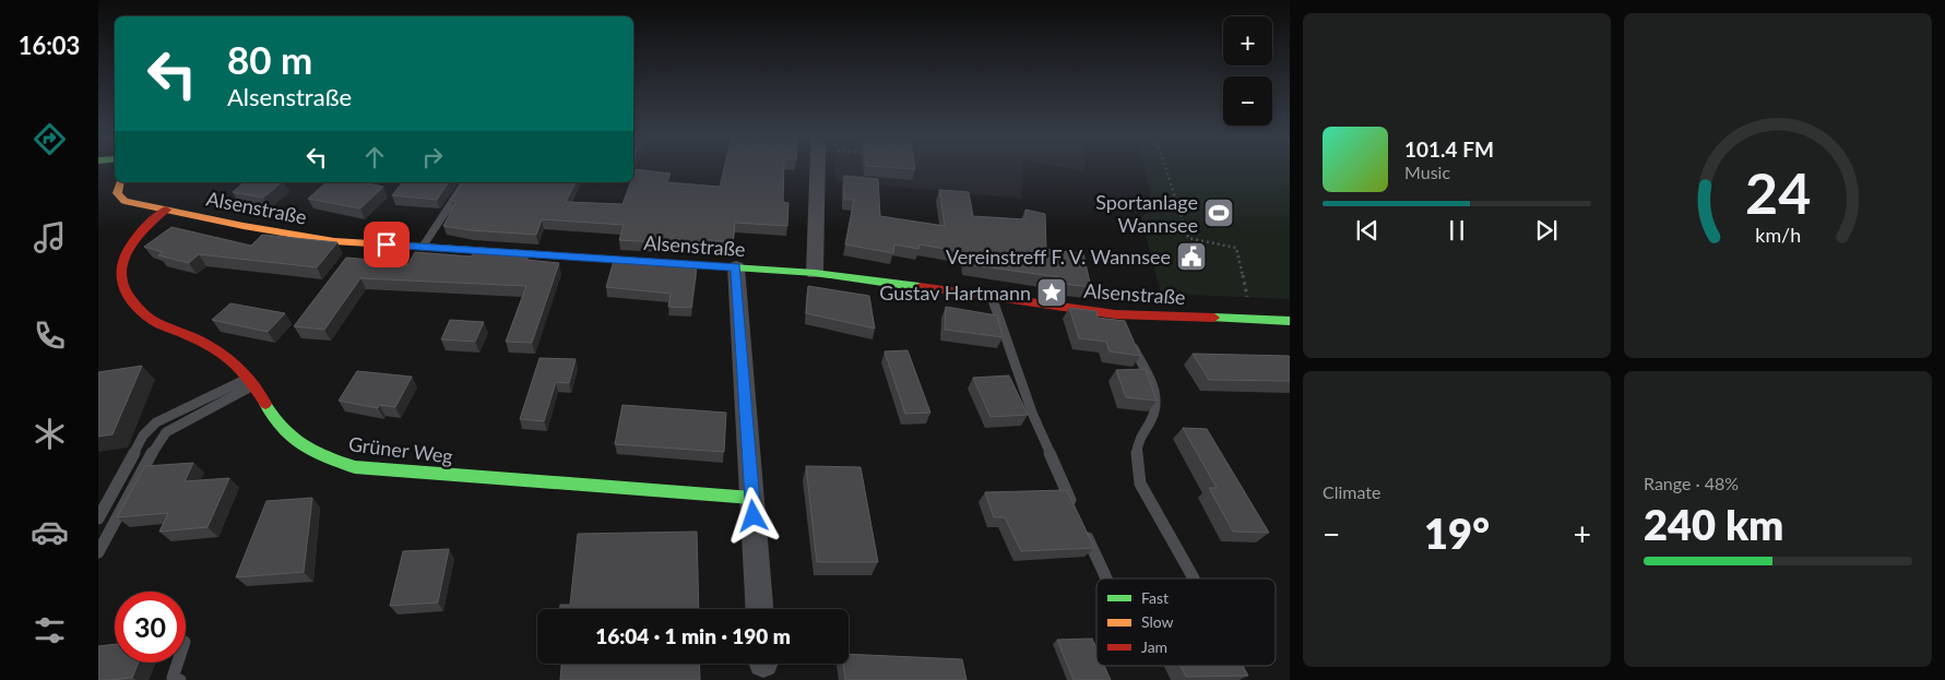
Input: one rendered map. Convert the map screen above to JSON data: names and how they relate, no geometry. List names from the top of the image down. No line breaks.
{"streets":{"street":["Alsenstraße","Grüner Weg"]},"crossings":[["Alsenstraße","Grüner Weg"]],"places":{"sports":["Sportanlage Wannsee"],"public building":["Vereinstreff F. V. Wannsee"],"place":["Gustav Hartmann"]},"legend":["Fast","Slow","Jam"],"page":{"tabs":"16:03","map_buttons":["+","−"],"turn":["80 m","Alsenstraße"],"song":["101.4 FM","Music"],"tile":["Climate",["Range · 48%","240 km"]],"heat":["−","19°","+"],"limit":"30","trip":"16:04 · 1 min · 190 m","gauge":["24","km/h"]}}
